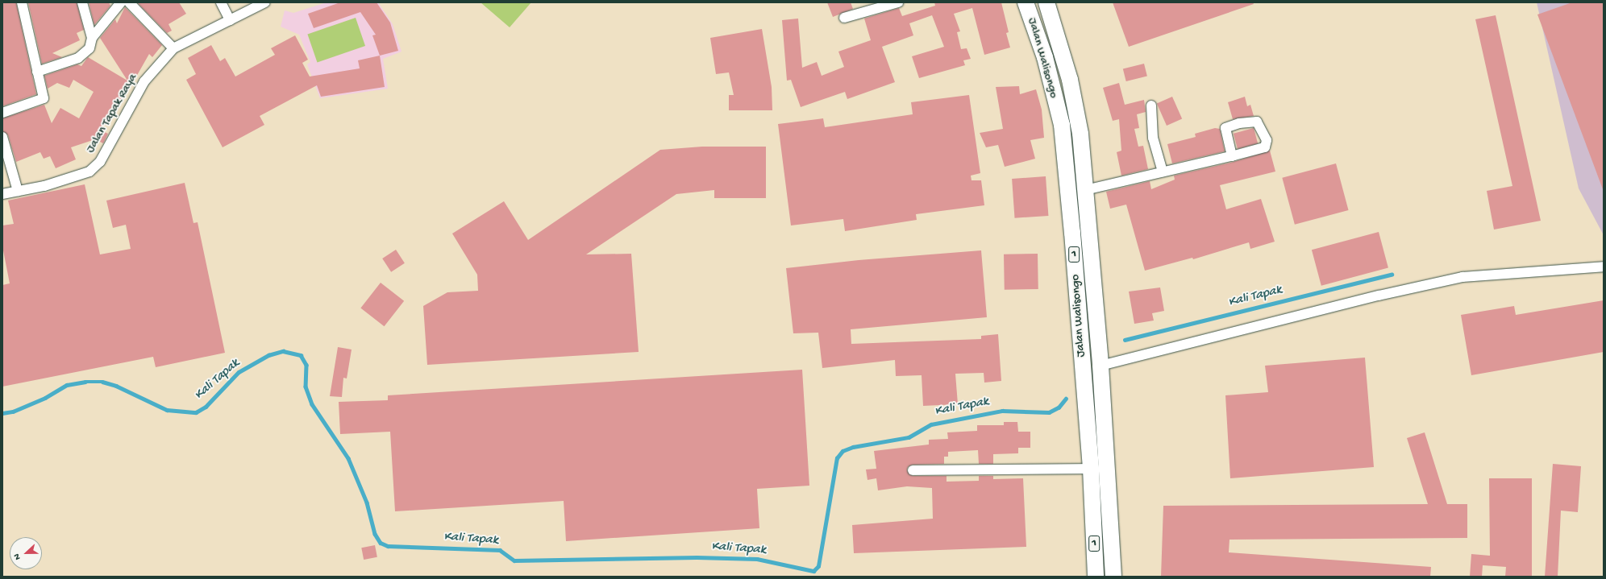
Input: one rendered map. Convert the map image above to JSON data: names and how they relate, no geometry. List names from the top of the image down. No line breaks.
{"streets":{"highway":["Jalan Walisongo","1"],"street":["Jalan Tapak Raya"]},"water":["Kali Tapak"],"north":"left"}
